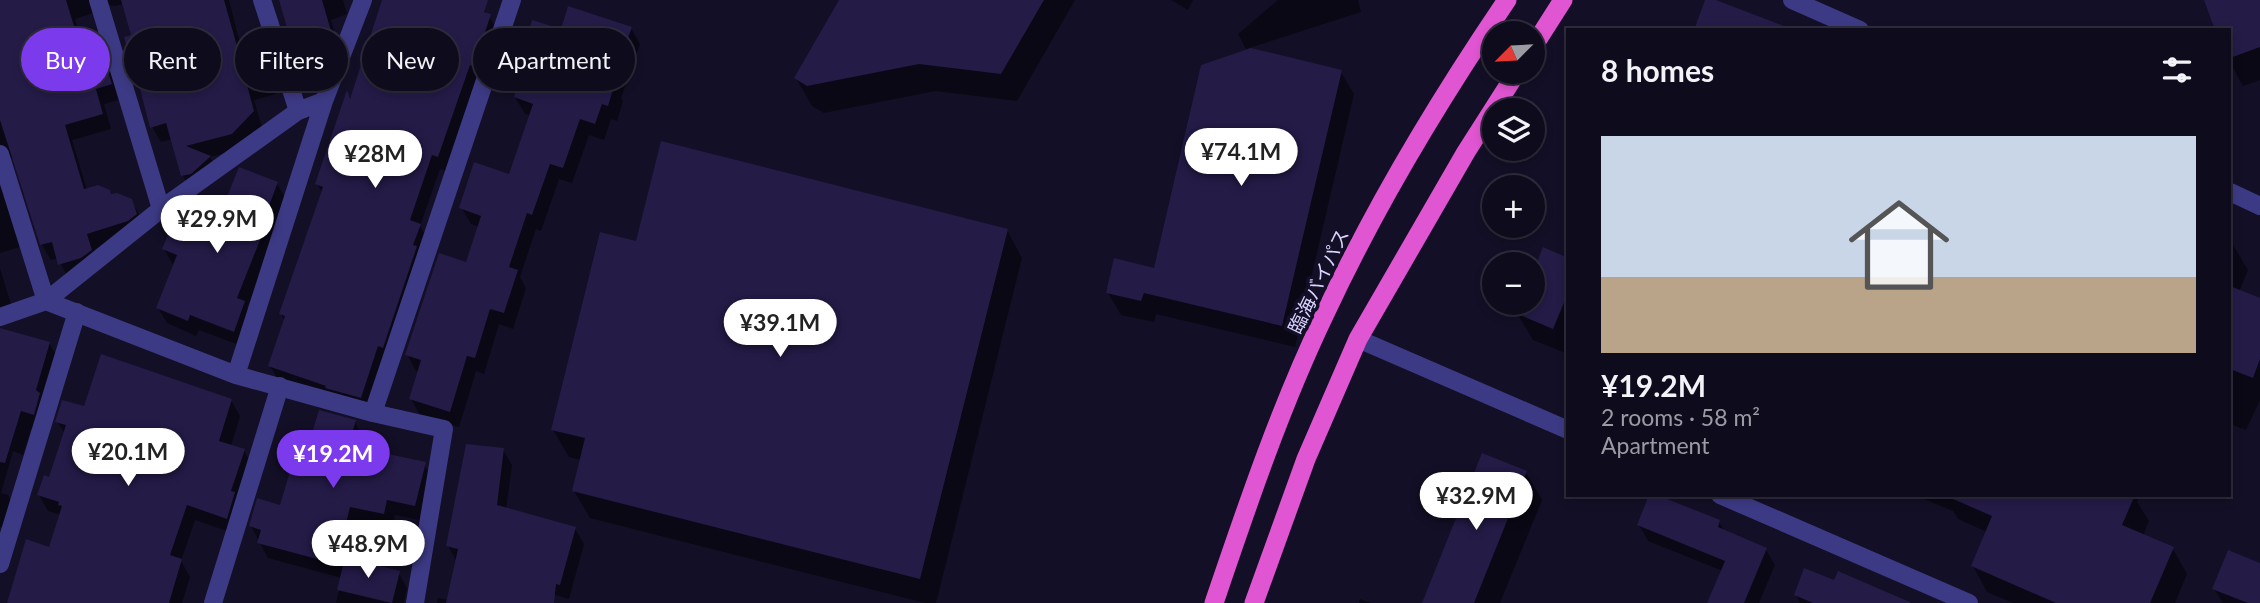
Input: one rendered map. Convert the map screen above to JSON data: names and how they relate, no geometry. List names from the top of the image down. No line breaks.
{"streets":{"highway":["臨海バイパス"]},"north":"bottom left","page":{"map_buttons":["+","−"],"chip":["Buy","Rent","Filters","New","Apartment"],"heading":"8 homes","list":[{"name":"¥19.2M","note":"2 rooms · 58 m² · Apartment"}],"price":["¥74.1M","¥28M","¥29.9M","¥39.1M","¥20.1M","¥19.2M","¥32.9M","¥48.9M"]}}
